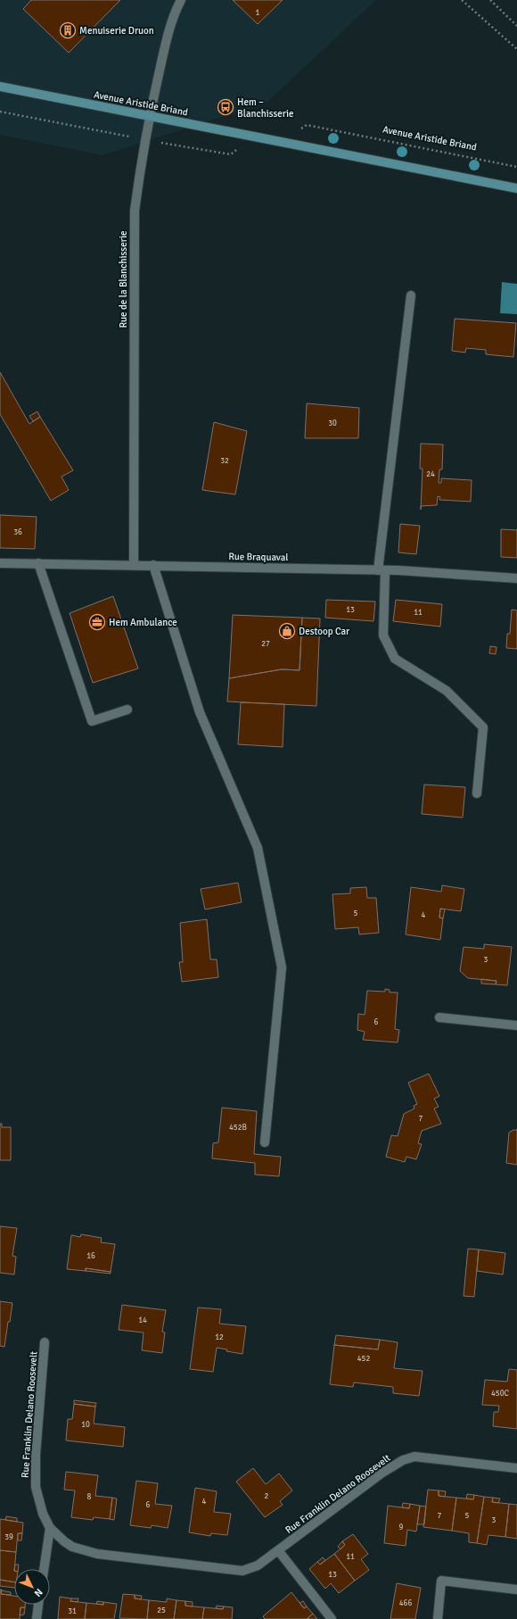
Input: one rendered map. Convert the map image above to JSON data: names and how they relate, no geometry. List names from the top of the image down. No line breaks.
{"streets":{"main road":["Avenue Aristide Briand"],"street":["Rue de la Blanchisserie","Rue Braquaval","Rue Franklin Delano Roosevelt"]},"crossings":[["Avenue Aristide Briand","Rue de la Blanchisserie"],["Rue de la Blanchisserie","Rue Braquaval"]],"places":{"building":["Menuiserie Druon"],"bus stop":["Hem – Blanchisserie"],"office":["Hem Ambulance"],"shop":["Destoop Car"]},"house_numbers":["1","30","32","24","36","13","11","27","5","4","3","6","7","452B","16","14","12","452","450C","10","2","8","4","6","7","5","3","9","39","11","13","466","25","31"],"north":"bottom right"}
